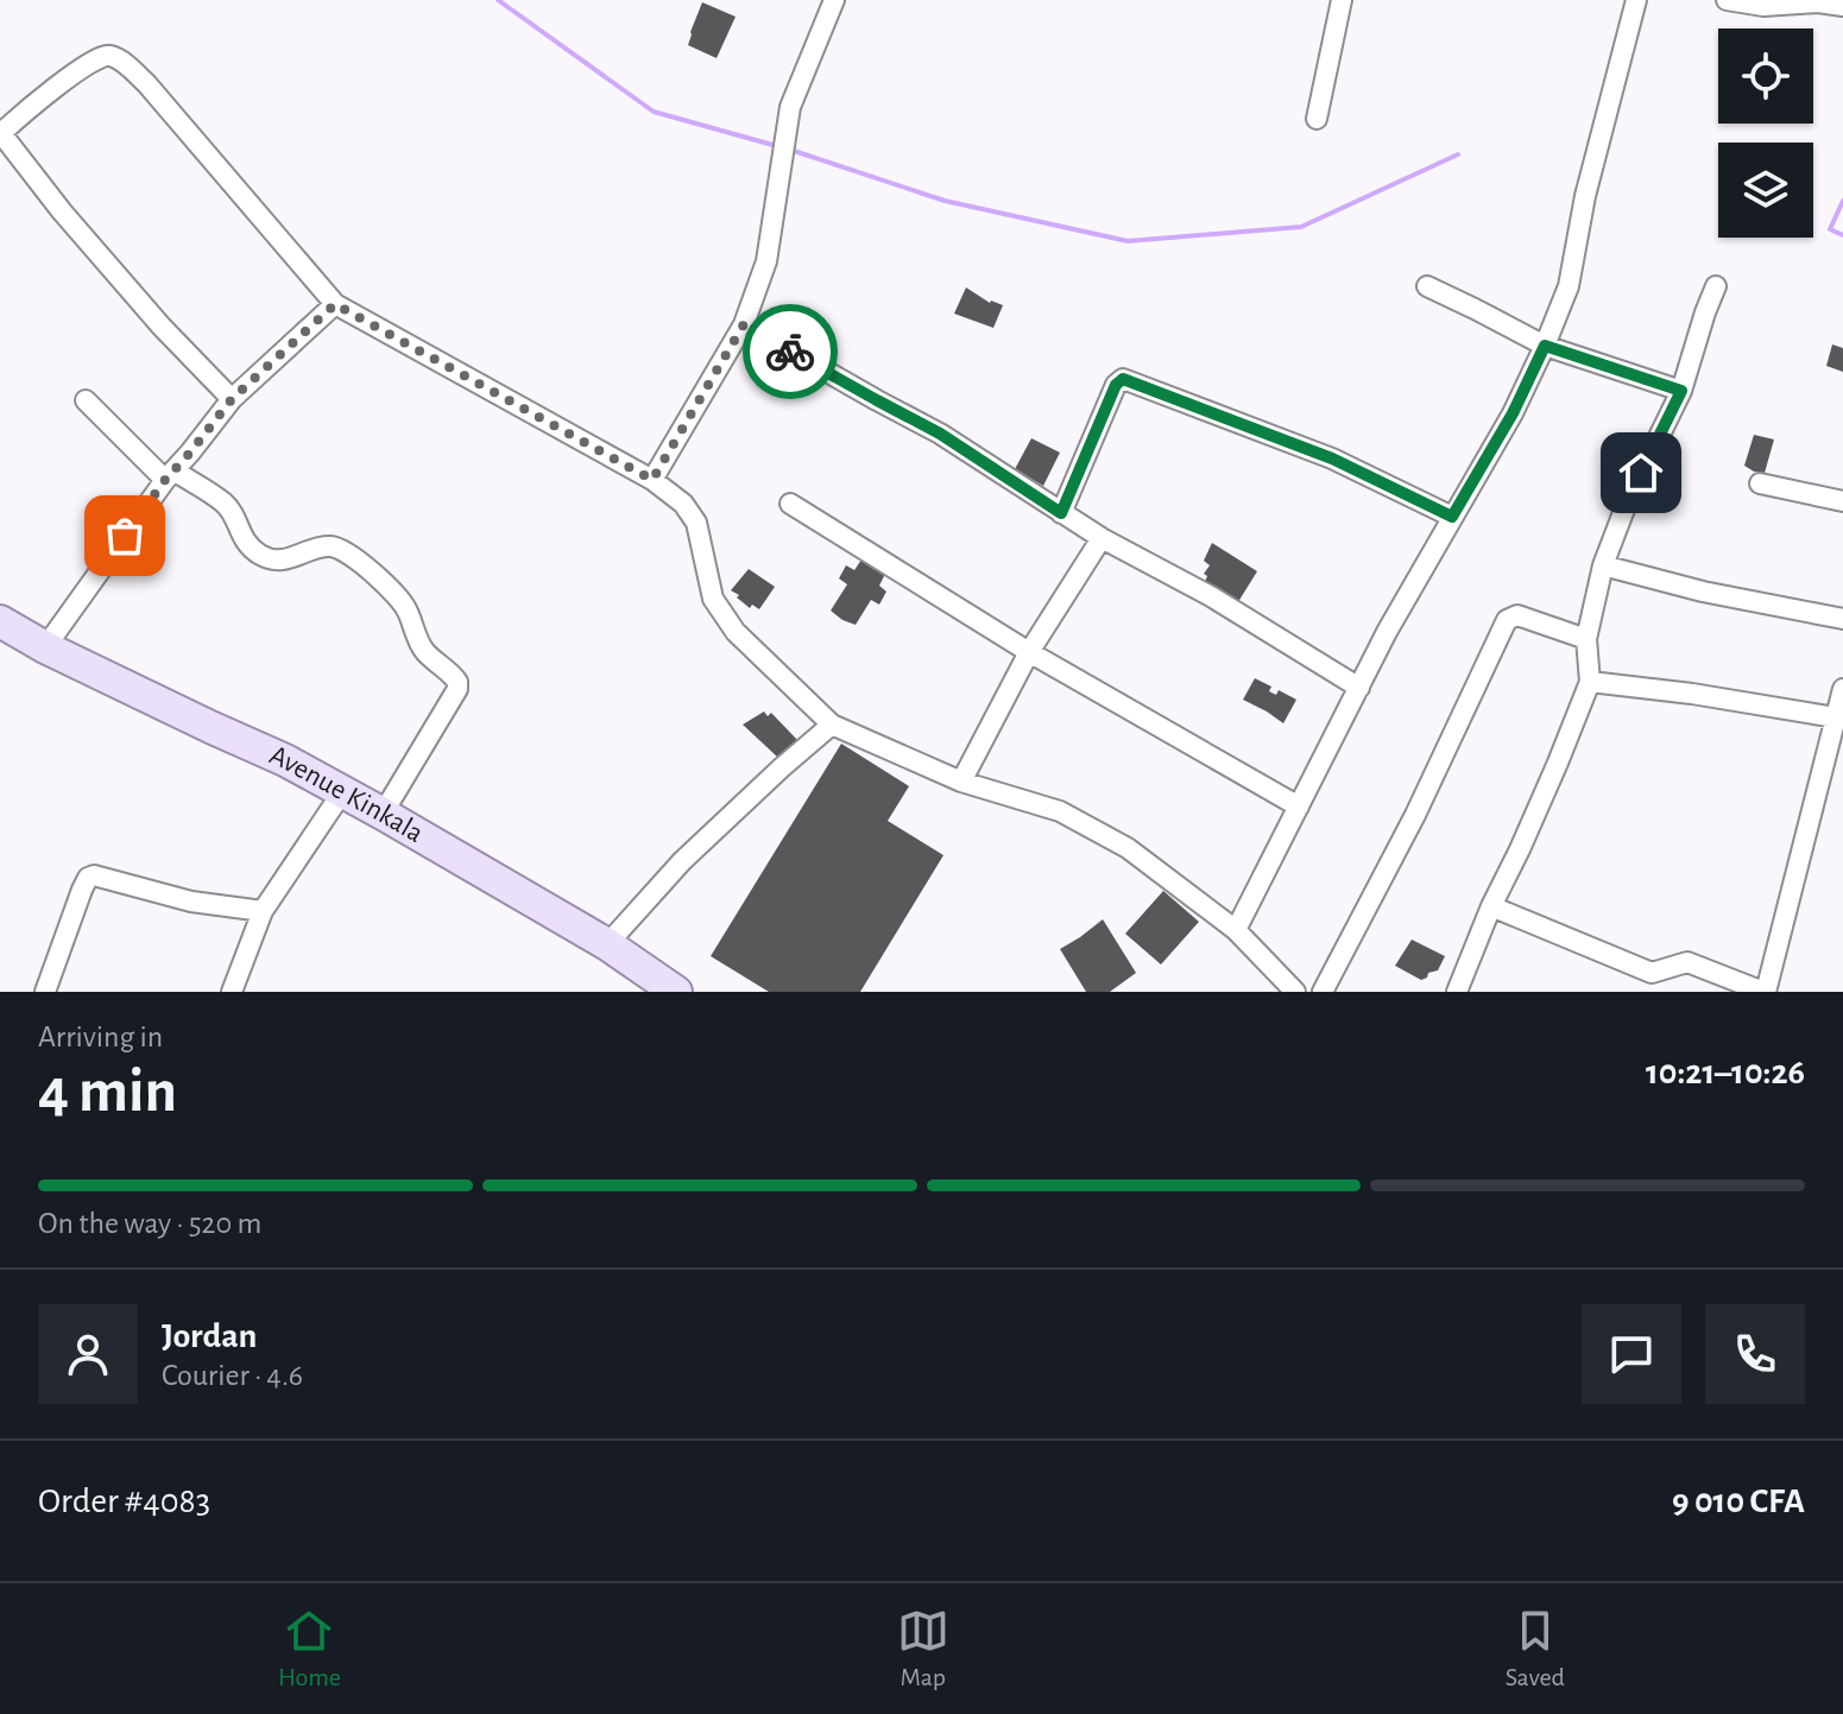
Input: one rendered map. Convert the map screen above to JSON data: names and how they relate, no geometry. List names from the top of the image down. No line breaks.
{"streets":{"main road":["Avenue Kinkala"]},"page":{"heading":["4 min","Arriving in","10:21–10:26"],"panel":["Jordan","Courier · 4.6","Order #4083","9 010 CFA"],"bar":"On the way · 520 m","tabs":["Home","Map","Saved"]}}
